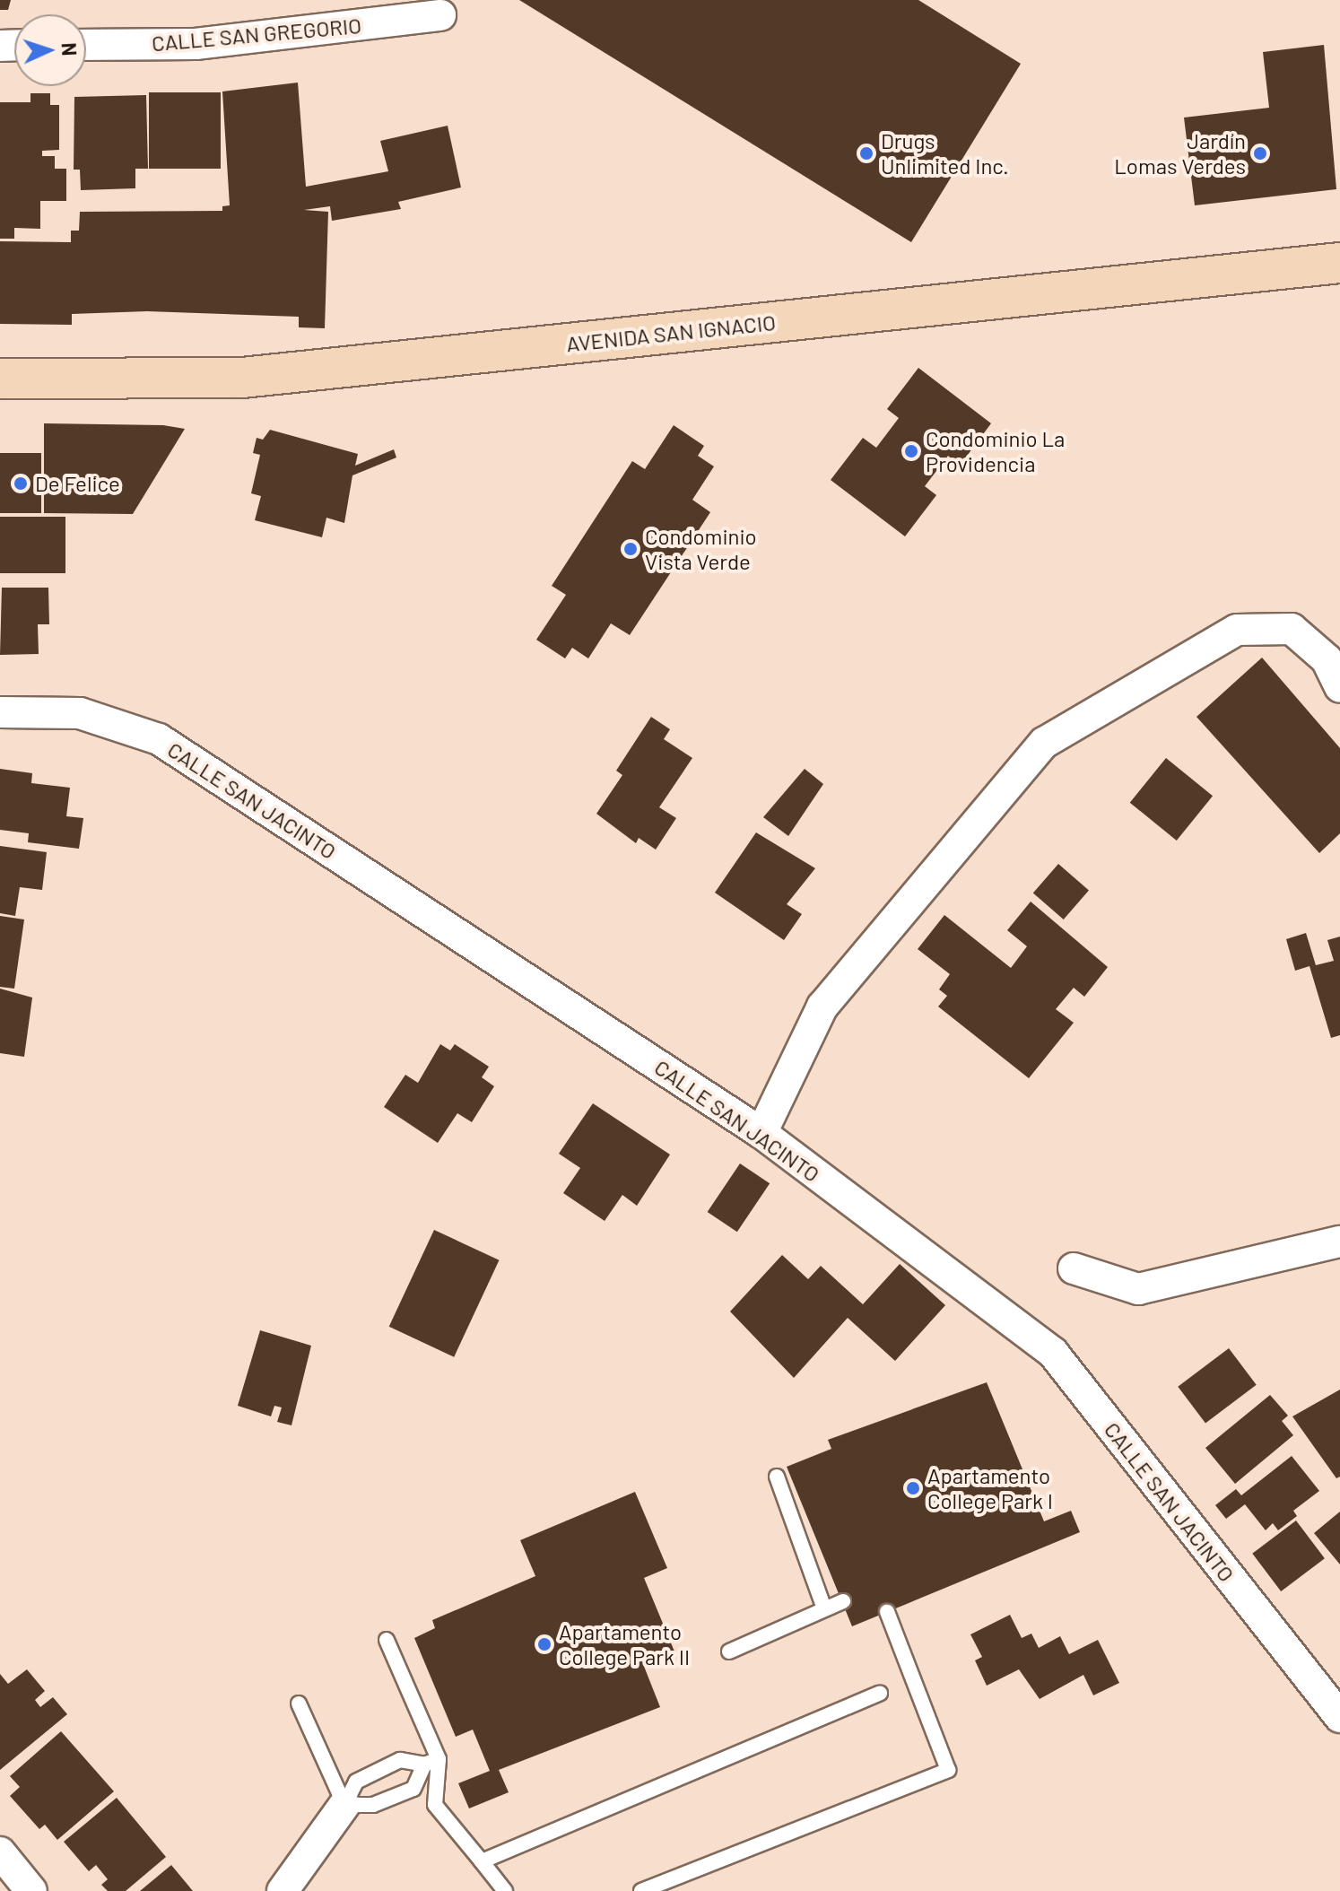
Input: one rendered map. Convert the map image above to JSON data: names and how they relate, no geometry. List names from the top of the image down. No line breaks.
{"streets":{"street":["CALLE SAN GREGORIO","AVENIDA SAN IGNACIO","CALLE SAN JACINTO"]},"places":["Drugs Unlimited Inc.","Jardín Lomas Verdes","Condominio La Providencia","De Felice","Condominio Vista Verde","Apartamento College Park I","Apartamento College Park II"],"north":"right"}
